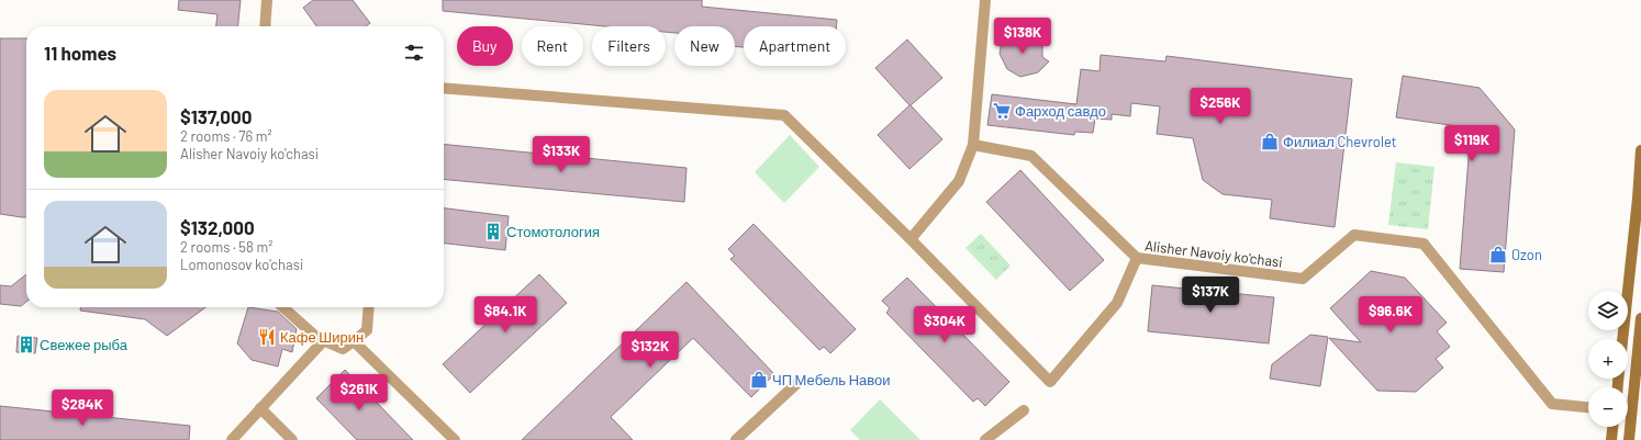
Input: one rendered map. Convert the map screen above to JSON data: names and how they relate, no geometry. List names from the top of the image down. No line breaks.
{"streets":{"street":["Alisher Navoiy ko'chasi"]},"places":{"supermarket":["Фарход савдо"],"shop":["Филиал Chevrolet","Ozon","ЧП Мебель Навои"],"building":["Стомотология","Свежее рыба"],"restaurant":["Кафе Ширин"]},"page":{"price":["$138K","$256K","$119K","$133K","$137K","$84.1K","$96.6K","$304K","$132K","$261K","$284K"],"chip":["Buy","Rent","Filters","New","Apartment"],"heading":"11 homes","list":[{"name":"$137,000","note":"2 rooms · 76 m² · Alisher Navoiy ko'chasi"},{"name":"$132,000","note":"2 rooms · 58 m² · Lomonosov ko'chasi"}],"map_buttons":["+","−"]}}
